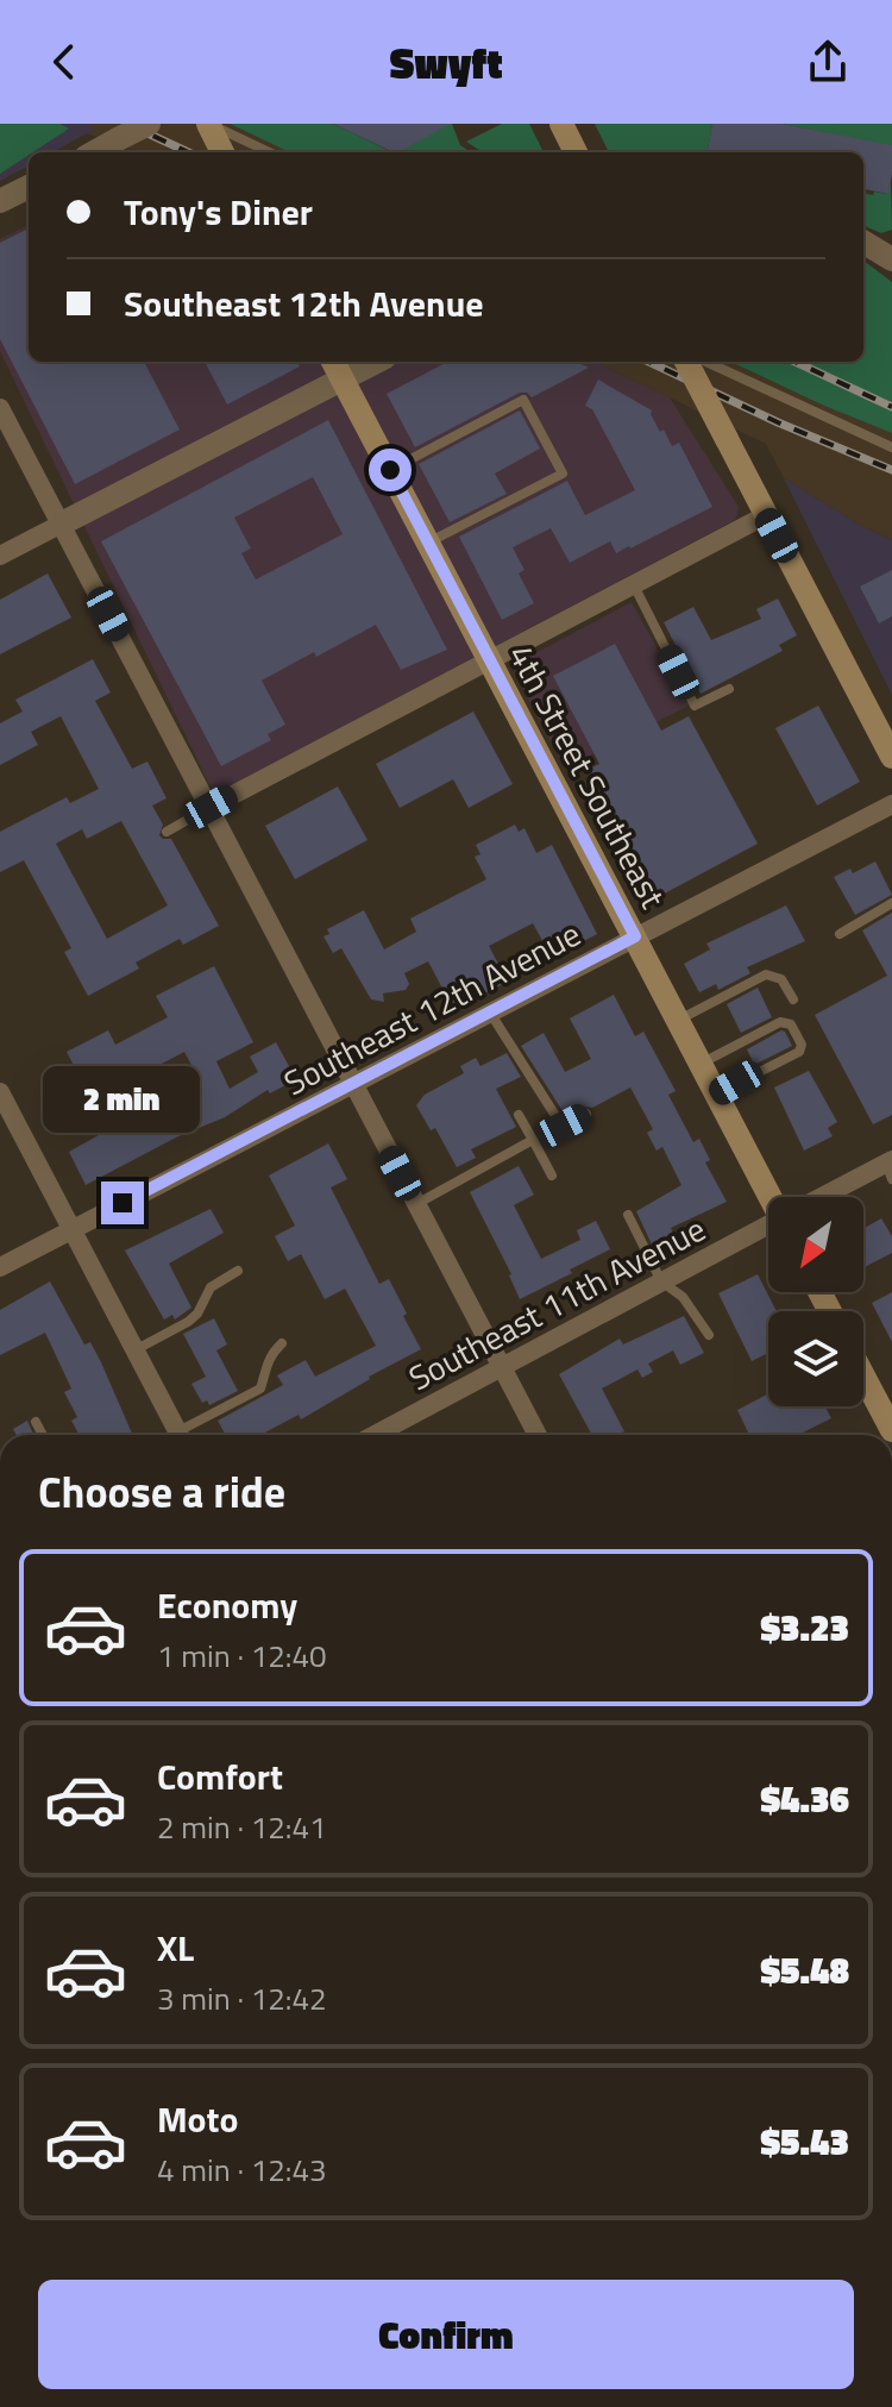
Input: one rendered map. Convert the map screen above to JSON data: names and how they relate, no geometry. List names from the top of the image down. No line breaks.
{"streets":{"main road":["4th Street Southeast"],"street":["Southeast 12th Avenue","Southeast 11th Avenue"]},"crossings":[["4th Street Southeast","Southeast 12th Avenue"]],"north":"bottom left","page":{"header":"Swyft","banner":["Tony's Diner","Southeast 12th Avenue"],"bubble":"2 min","heading":"Choose a ride","list":[{"name":"Economy","note":"1 min · 12:40","value":"$3.23"},{"name":"Comfort","note":"2 min · 12:41","value":"$4.36"},{"name":"XL","note":"3 min · 12:42","value":"$5.48"},{"name":"Moto","note":"4 min · 12:43","value":"$5.43"}],"buttons":"Confirm"}}
